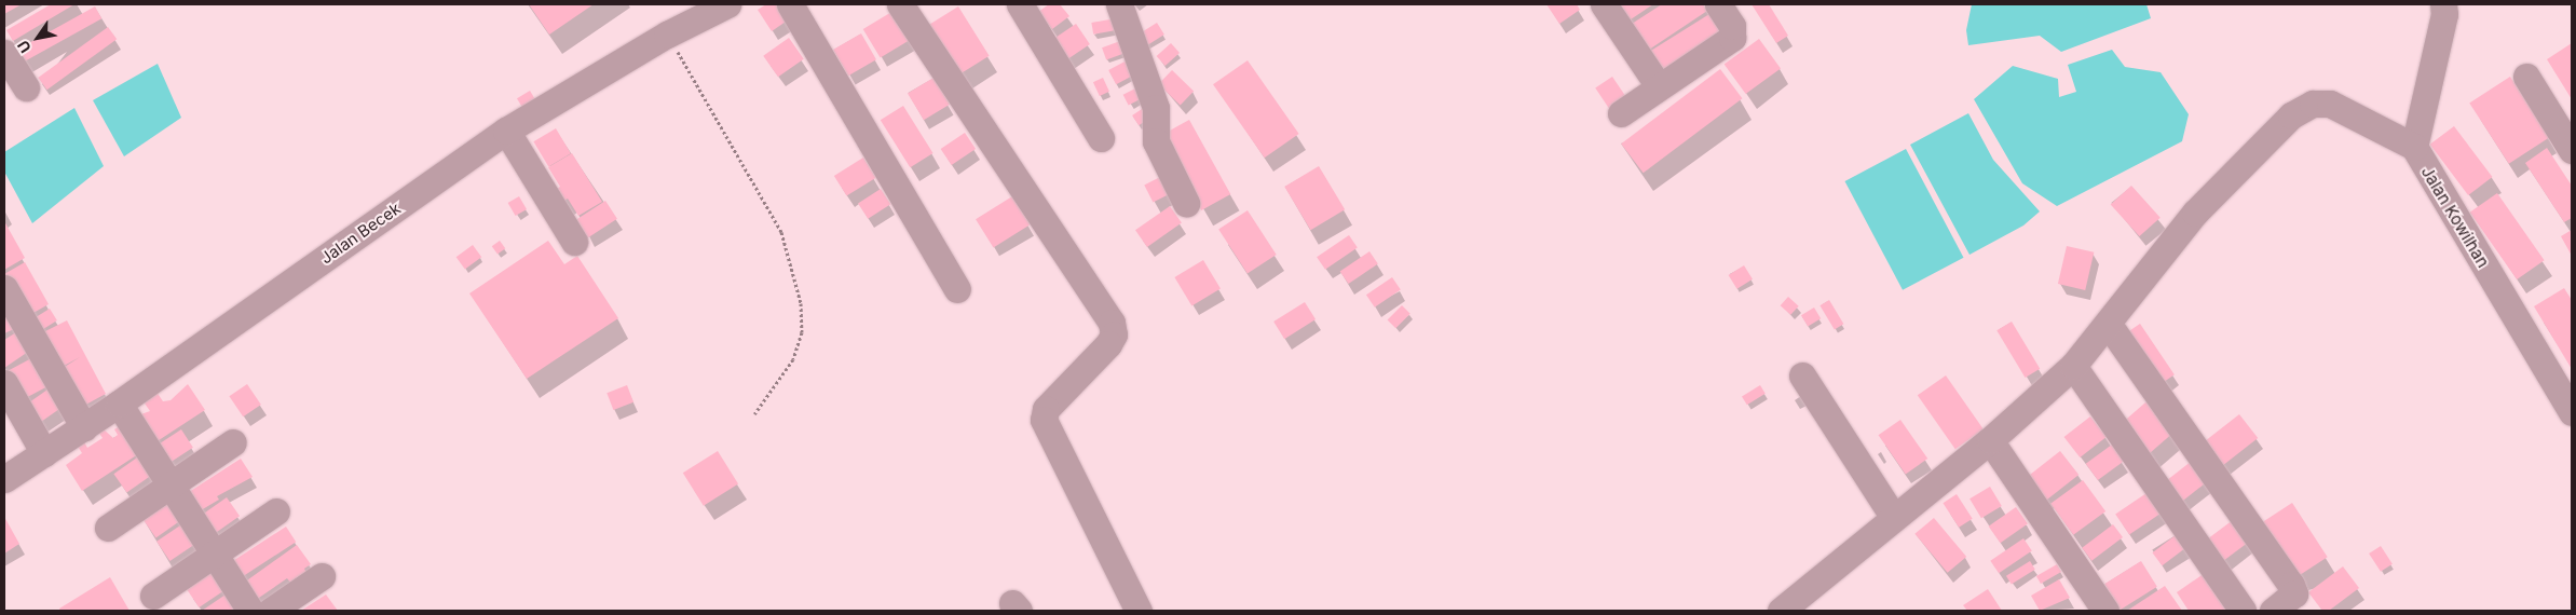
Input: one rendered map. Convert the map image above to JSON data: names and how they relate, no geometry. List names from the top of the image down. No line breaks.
{"streets":{"street":["Jalan Kowilhan","Jalan Becek"]},"north":"bottom left"}
